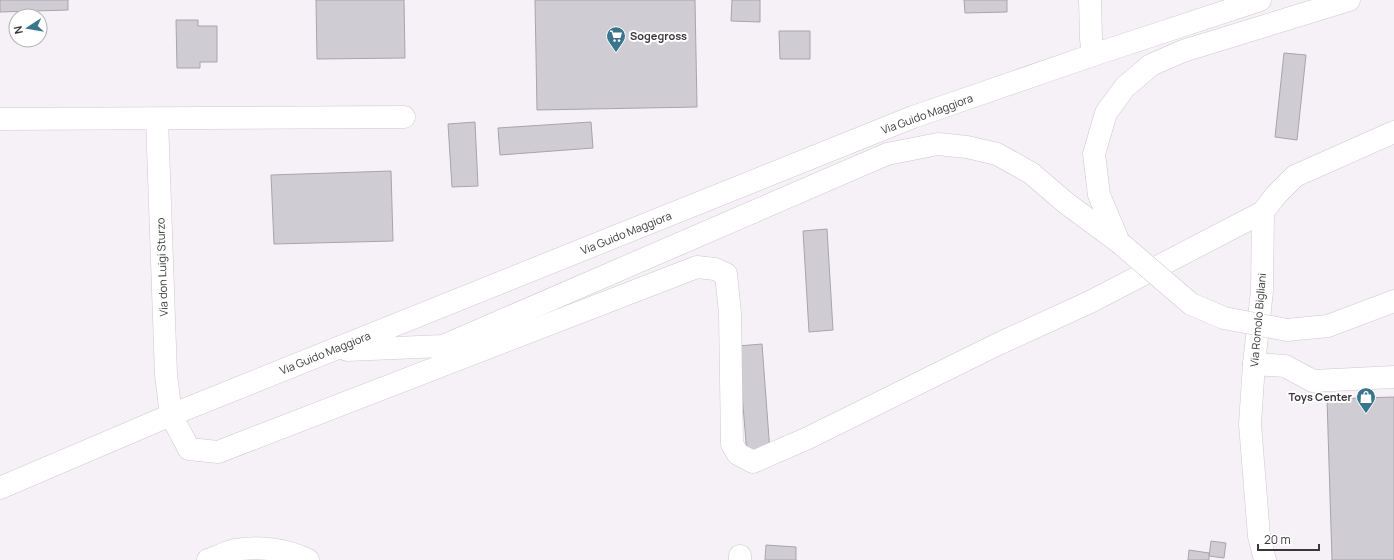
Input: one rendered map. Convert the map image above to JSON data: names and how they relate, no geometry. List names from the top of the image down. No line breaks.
{"streets":{"street":["Via Guido Maggiora","Via don Luigi Sturzo","Via Romolo Bigliani"]},"crossings":[["Via Guido Maggiora","Via don Luigi Sturzo"]],"places":{"supermarket":["Sogegross"],"shop":["Toys Center"]},"scale_bar":"20 m","north":"left"}
